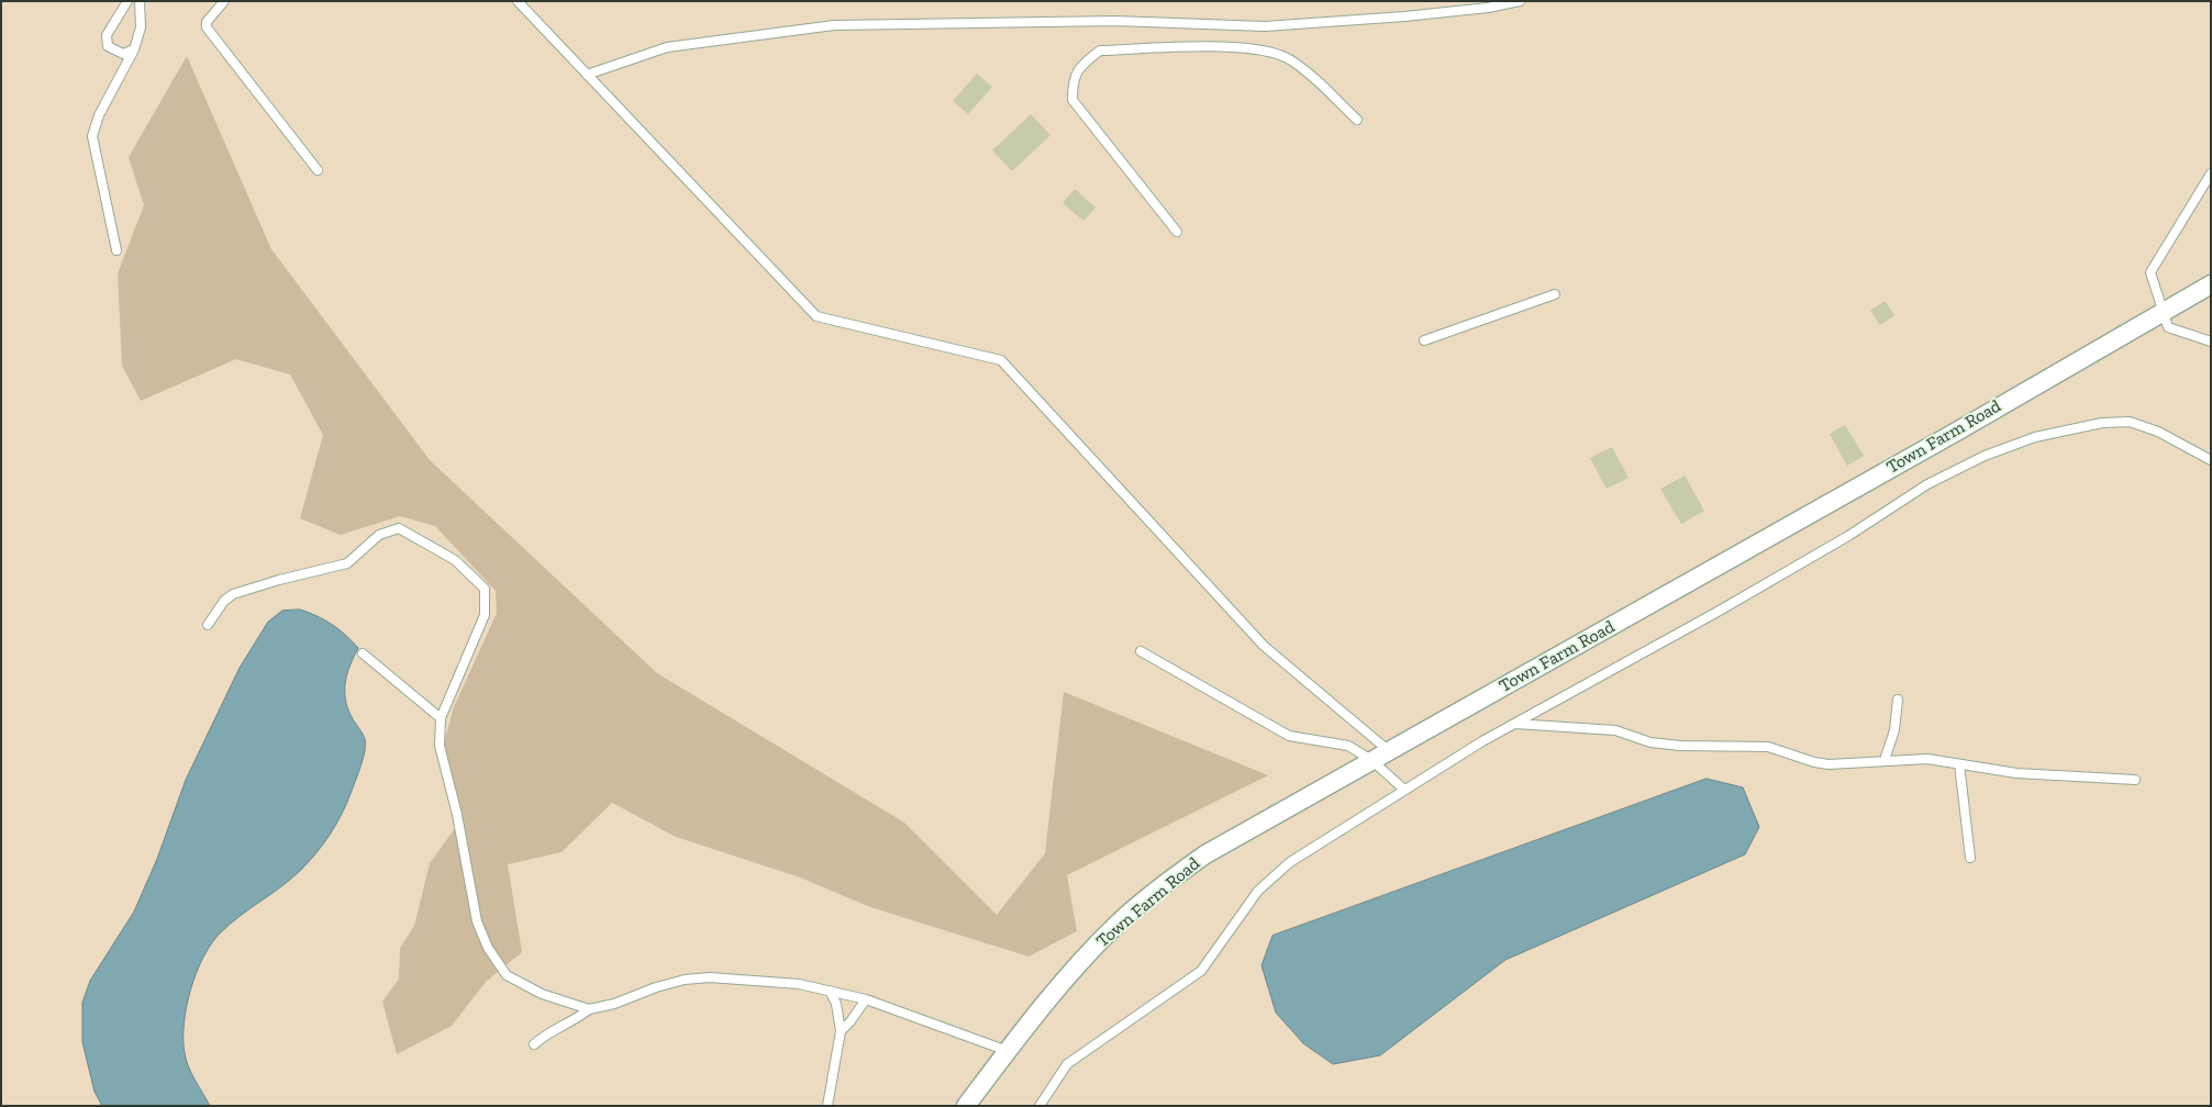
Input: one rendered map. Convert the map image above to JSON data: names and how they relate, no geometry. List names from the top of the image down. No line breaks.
{"streets":{"street":["Town Farm Road"]}}
